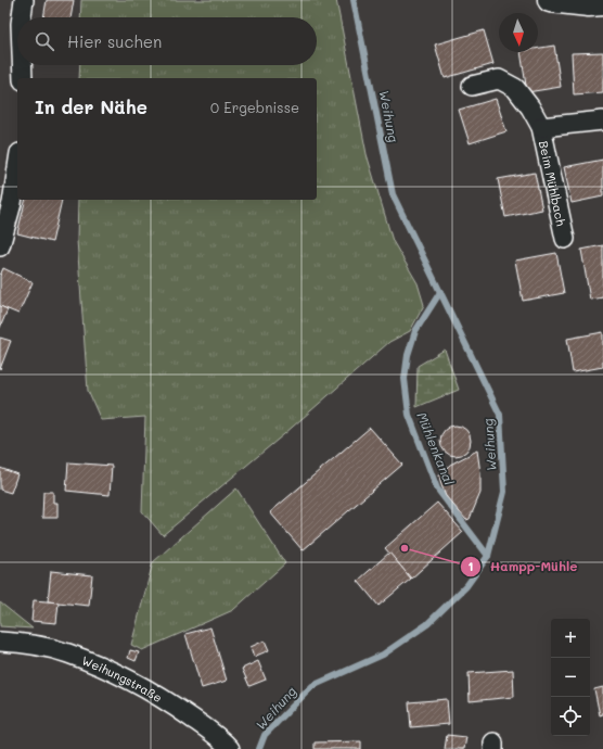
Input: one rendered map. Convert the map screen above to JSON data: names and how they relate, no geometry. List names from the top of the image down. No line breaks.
{"streets":{"street":["Beim Mühlbach","Weihungstraße"]},"water":["Weihung","Mühlenkanal"],"places":["Hampp-Mühle"],"north":"bottom","page":{"search":"Hier suchen","heading":["In der Nähe","0 Ergebnisse"],"map_buttons":["+","−"]}}
